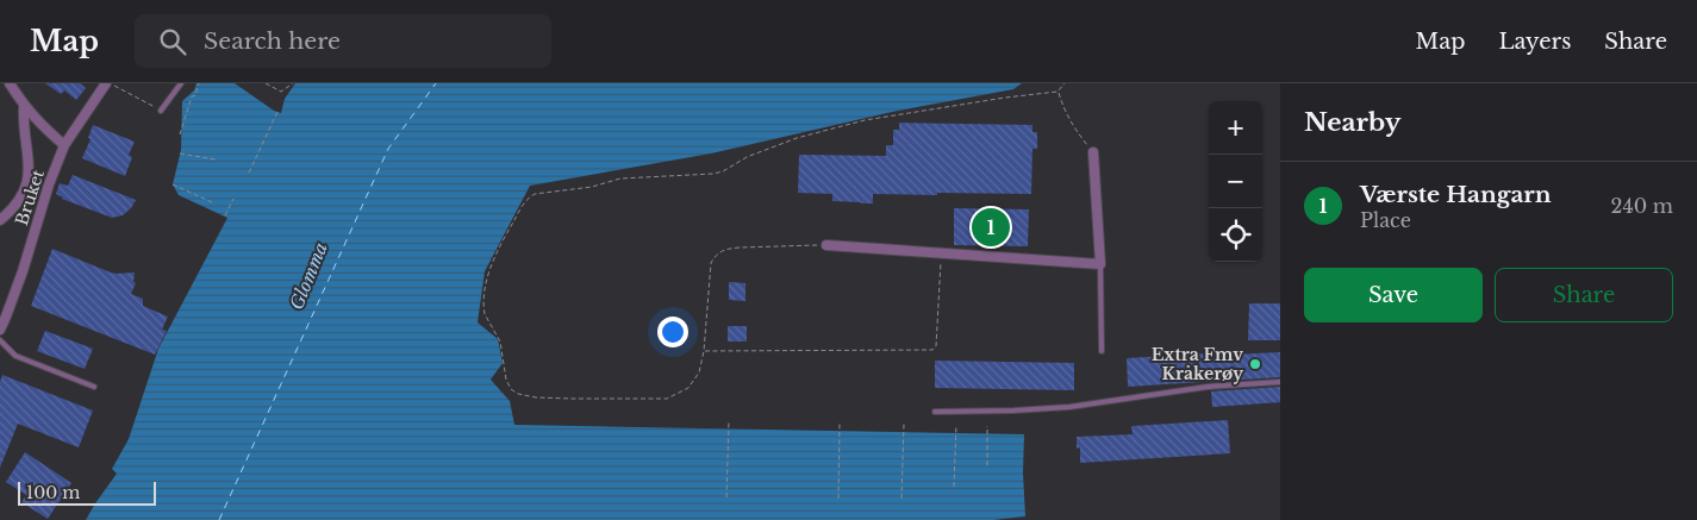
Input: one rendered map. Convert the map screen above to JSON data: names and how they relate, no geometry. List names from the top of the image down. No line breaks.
{"streets":{"street":["Bruket"]},"water":["Glomma"],"places":["Extra Fmv Kråkerøy"],"scale_bar":"100 m","page":{"header":"Map","search":"Search here","nav":["Map","Layers","Share"],"heading":"Nearby","map_buttons":["+","−"],"list":[{"mark":"1","name":"Værste Hangarn","note":"Place","value":"240 m"}],"pins":"1","buttons":["Save","Share"],"scale":"100 m"}}
